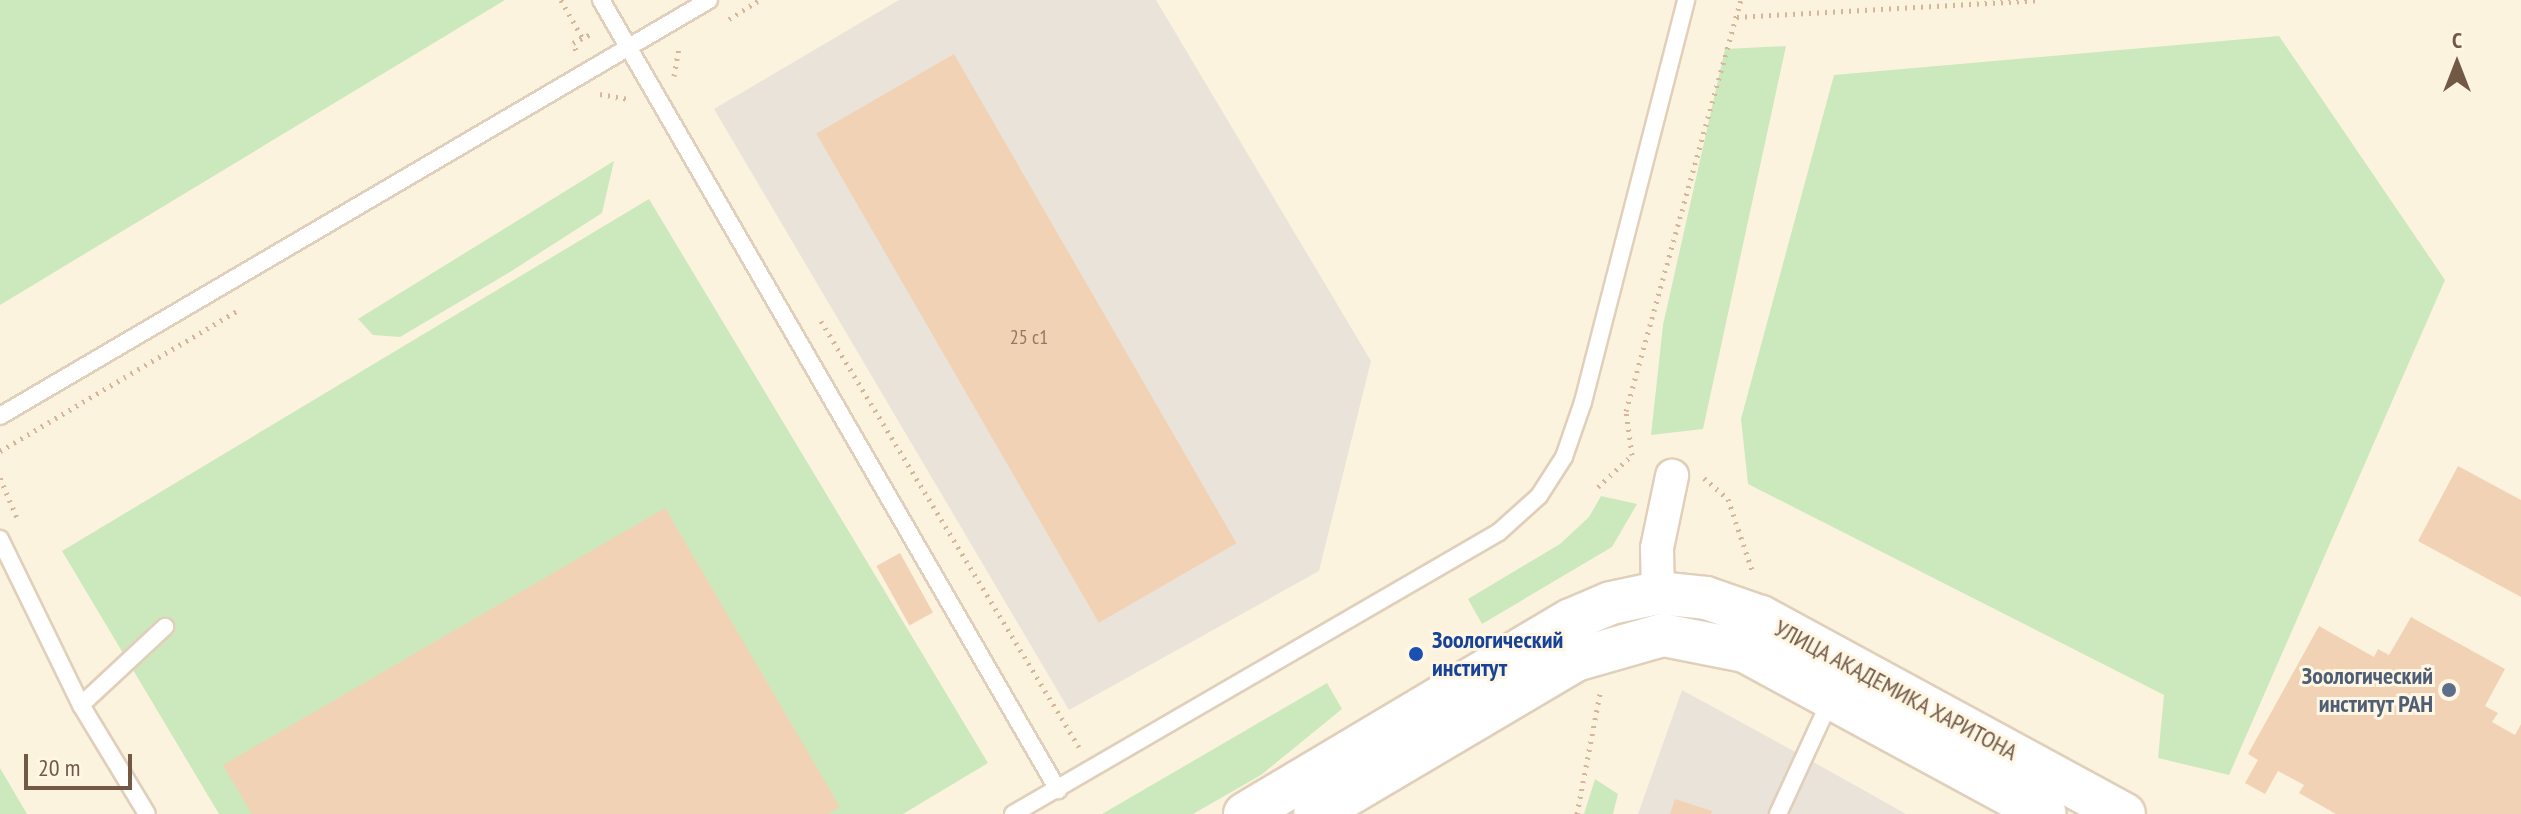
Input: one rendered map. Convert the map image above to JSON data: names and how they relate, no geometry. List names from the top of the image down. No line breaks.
{"streets":{"street":["УЛИЦА АКАДЕМИКА ХАРИТОНА"]},"places":["Зоологический институт","Зоологический институт РАН"],"house_numbers":["25 с1"],"scale_bar":"20 m","north":"top"}
